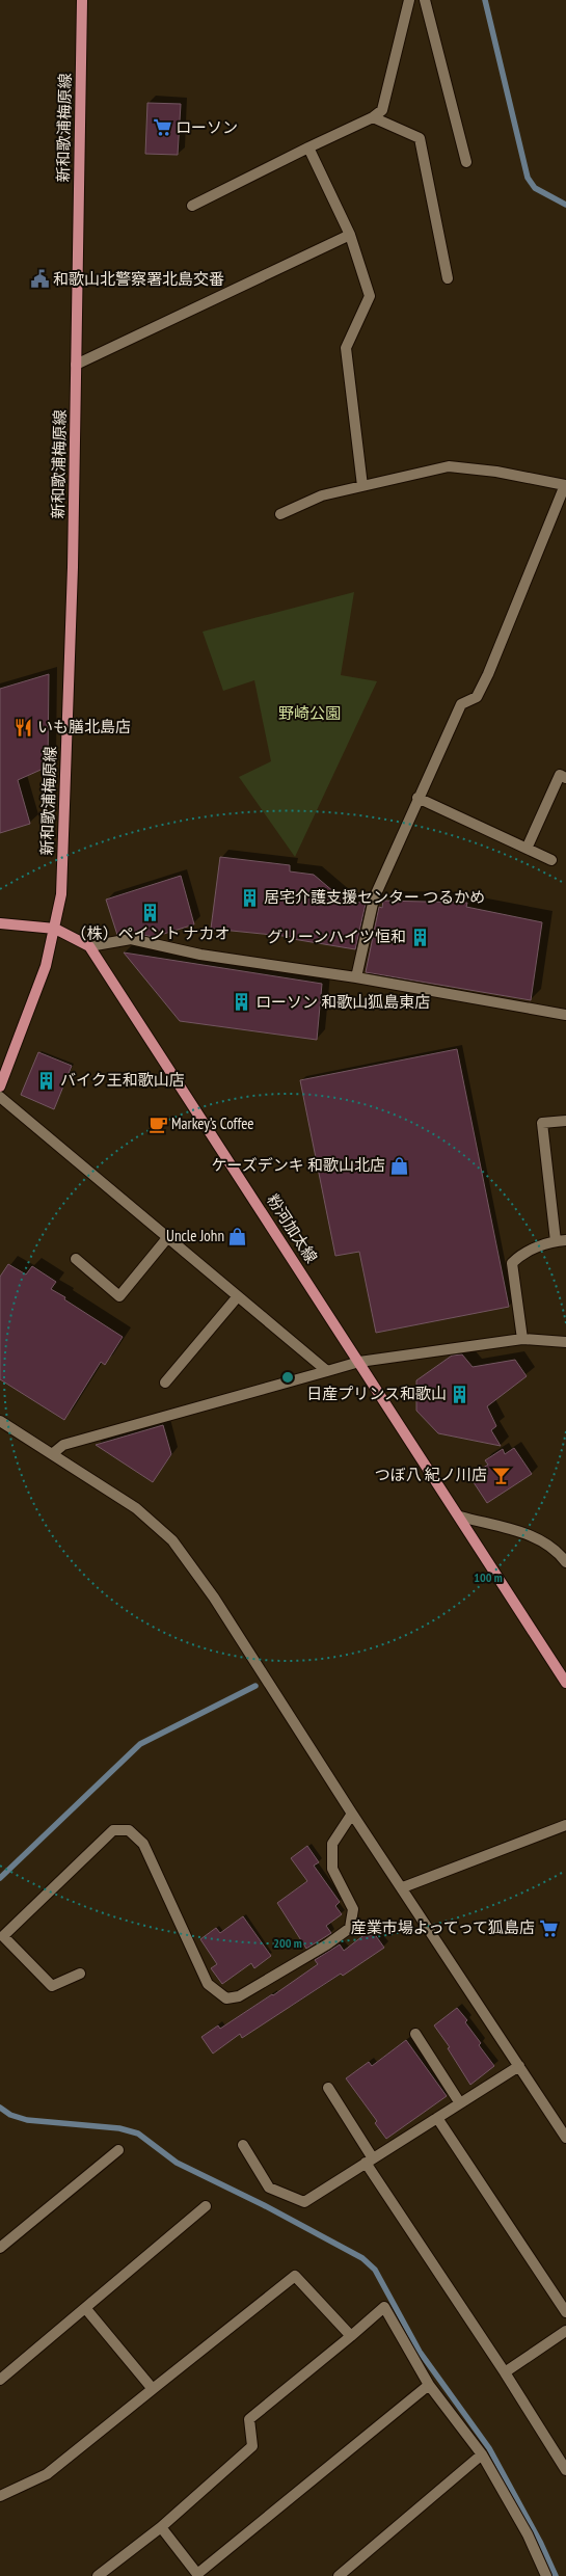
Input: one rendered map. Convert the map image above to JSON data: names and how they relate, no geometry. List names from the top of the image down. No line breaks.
{"streets":{"main road":["新和歌浦梅原線","粉河加太線"]},"crossings":[["新和歌浦梅原線","粉河加太線"]],"parks":["野崎公園"],"places":{"supermarket":["ローソン","産業市場よってって狐島店"],"public building":["和歌山北警察署北島交番"],"restaurant":["いも膳北島店"],"building":["居宅介護支援センター つるかめ","（株）ペイント ナカオ","グリーンハイツ恒和","ローソン 和歌山狐島東店","バイク王和歌山店","日産プリンス和歌山"],"cafe":["Markey’s Coffee"],"shop":["ケーズデンキ 和歌山北店","Uncle John"],"bar":["つぼ八 紀ノ川店"]},"rings":["100 m","200 m"]}
